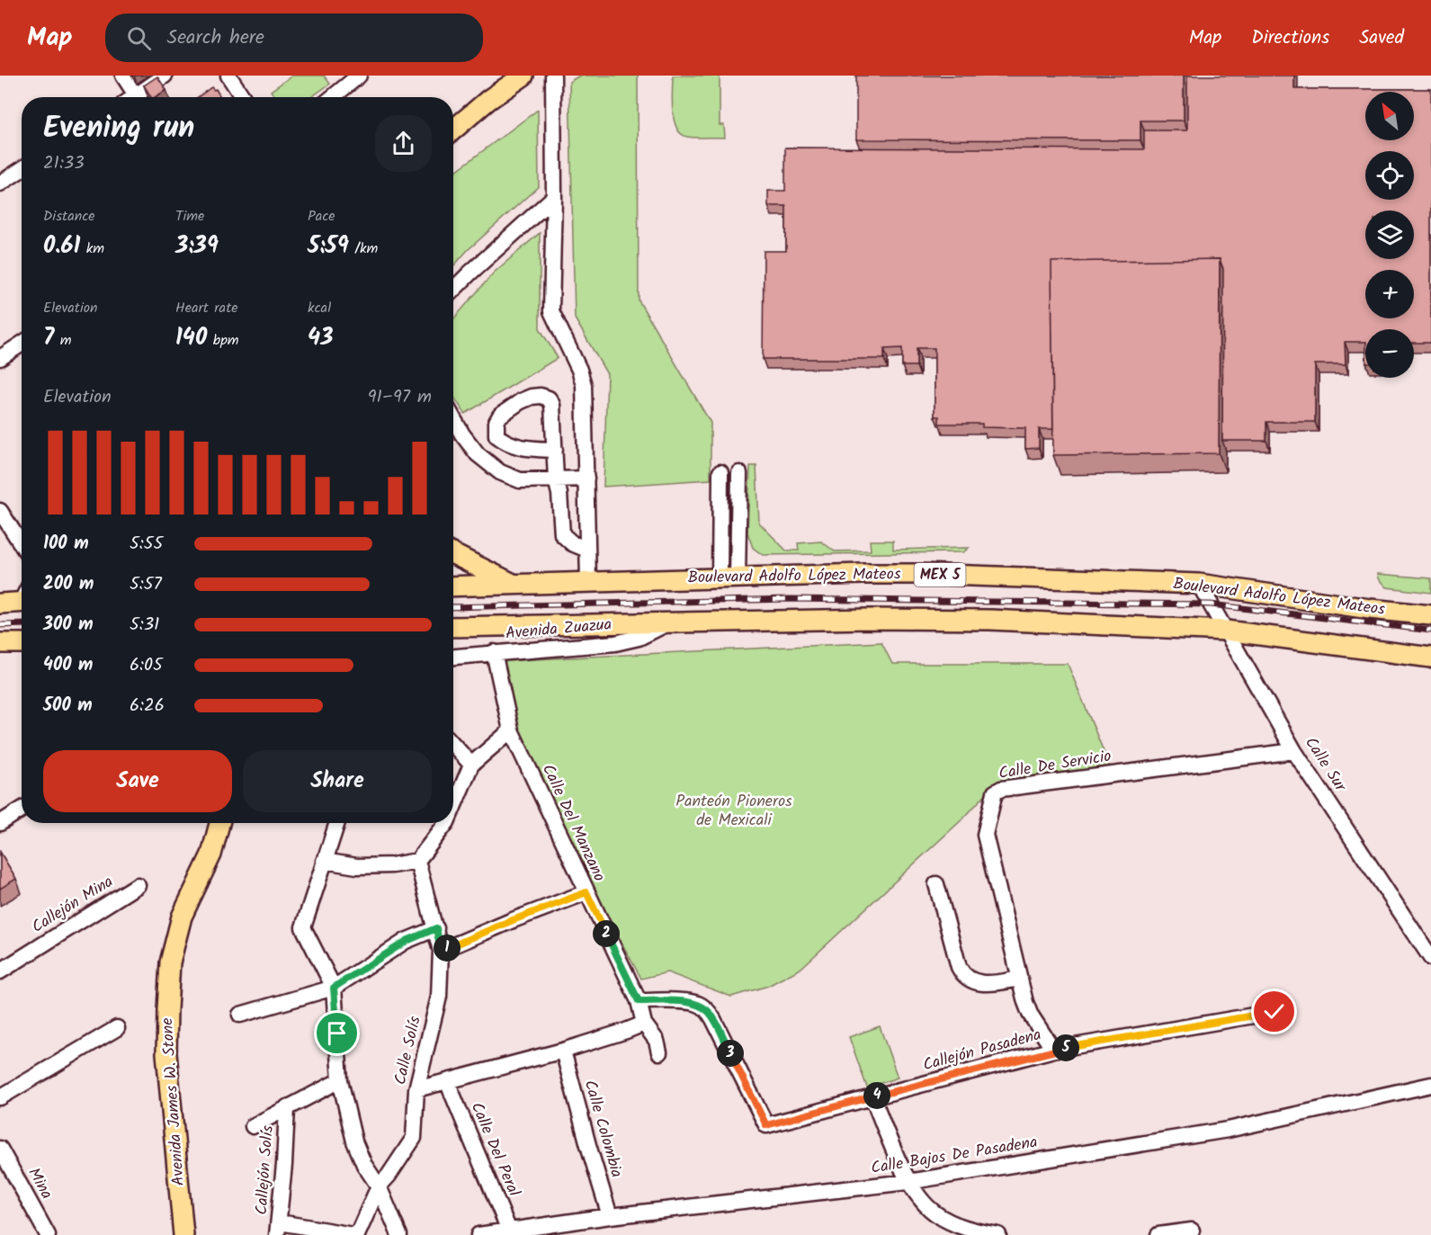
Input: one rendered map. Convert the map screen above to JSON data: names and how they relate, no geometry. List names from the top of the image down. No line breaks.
{"streets":{"main road":["MEX 5","Boulevard Adolfo López Mateos","Avenida James W. Stone"],"street":["Avenida Zuazua","Calle Sur","Calle De Servicio","Calle Del Manzano","Callejón Mina","Calle Solís","Callejón Pasadena","Calle Colombia","Calle Del Peral","Calle Bajos De Pasadena","Callejón Solís","Mina"]},"crossings":[["Boulevard Adolfo López Mateos","Calle Sur"],["Avenida Zuazua","Calle Del Manzano"],["Calle Sur","Calle De Servicio"],["Calle De Servicio","Callejón Pasadena"],["Calle Del Manzano","Callejón Pasadena"],["Calle Colombia","Calle Bajos De Pasadena"],["Calle Del Peral","Calle Bajos De Pasadena"]],"parks":["Panteón Pioneros de Mexicali"],"north":"top left","page":{"header":"Map","search":"Search here","nav":["Map","Directions","Saved"],"map_buttons":["+","−"],"heading":["Evening run","21:33"],"stats":[["Distance","0.61 km"],["Time","3:39"],["Pace","5:59 /km"],["Elevation","7 m"],["Heart rate","140 bpm"],["kcal","43"]],"chart":["Elevation","91–97 m"],"list":[{"name":"100 m","note":"5:55"},{"name":"200 m","note":"5:57"},{"name":"300 m","note":"5:31"},{"name":"400 m","note":"6:05"},{"name":"500 m","note":"6:26"}],"buttons":["Save","Share"],"pins":["2","1","5","3","4"]}}
